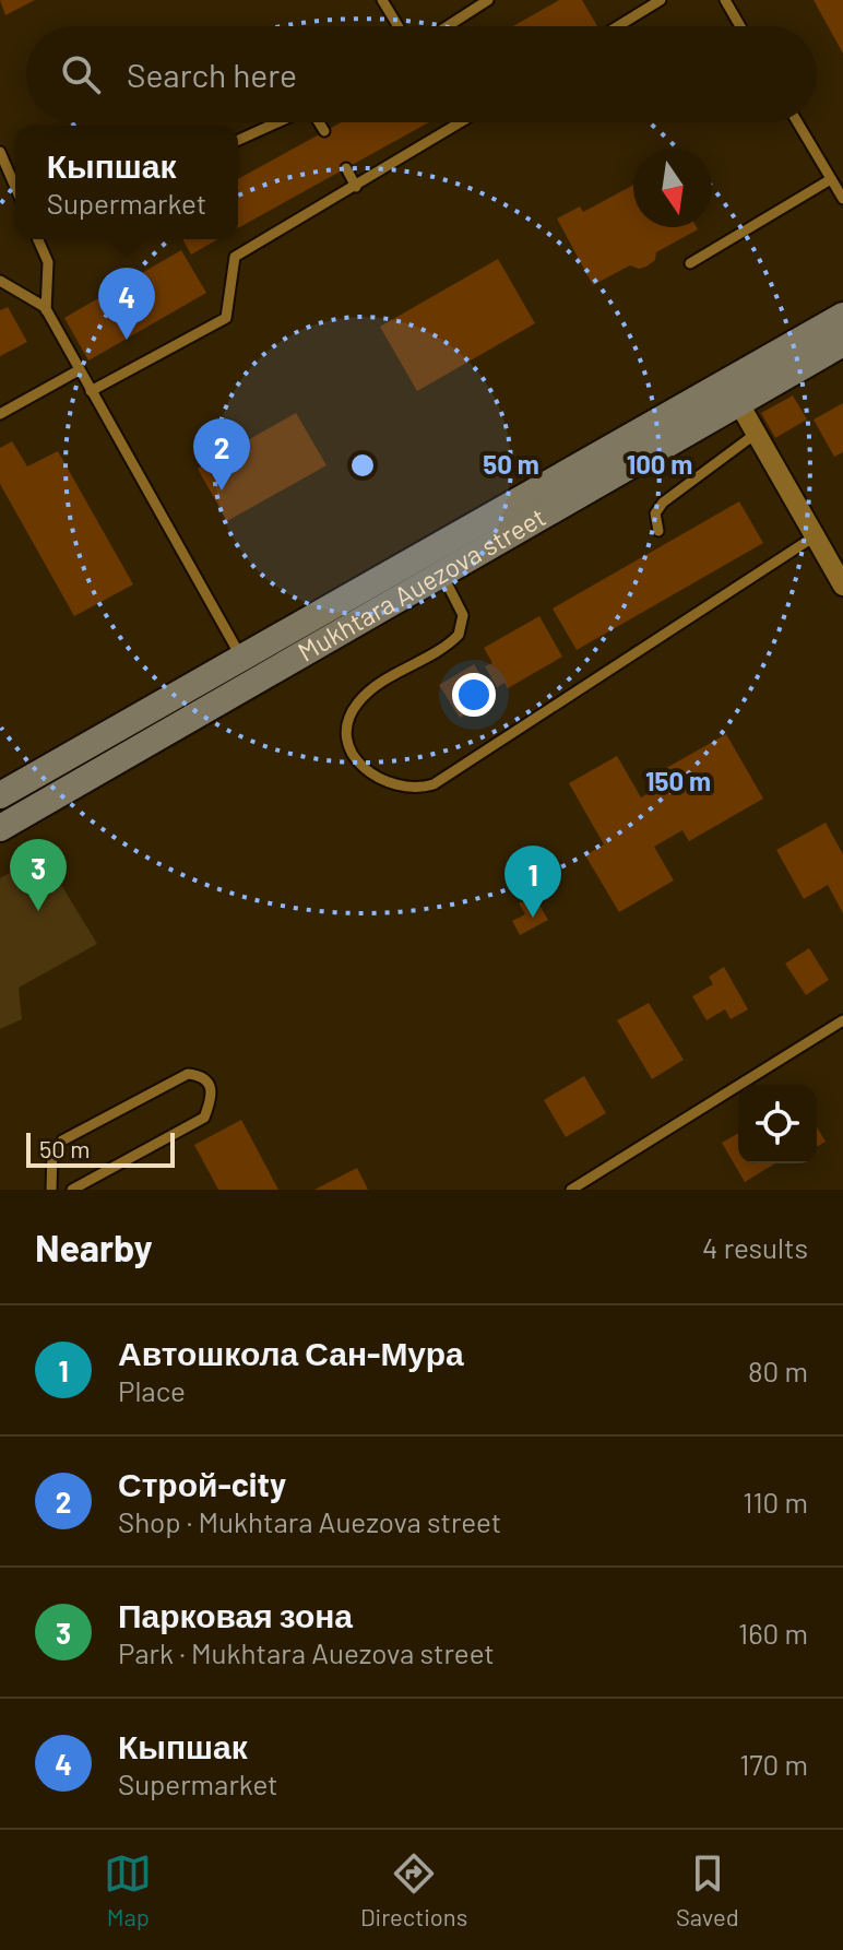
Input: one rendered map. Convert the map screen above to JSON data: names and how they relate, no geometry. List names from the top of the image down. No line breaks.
{"streets":{"main road":["Mukhtara Auezova street"]},"scale_bar":"50 m","north":"bottom","page":{"search":"Search here","popup":["Кыпшак","Supermarket"],"pins":["4","2","3","1"],"scale":"50 m","heading":["Nearby","4 results"],"list":[{"mark":"1","name":"Автошкола Сан-Мура","note":"Place","value":"80 m"},{"mark":"2","name":"Строй-city","note":"Shop · Mukhtara Auezova street","value":"110 m"},{"mark":"3","name":"Парковая зона","note":"Park · Mukhtara Auezova street","value":"160 m"},{"mark":"4","name":"Кыпшак","note":"Supermarket","value":"170 m"}],"nav":["Map","Directions","Saved"]},"rings":["50 m","100 m","150 m"]}
